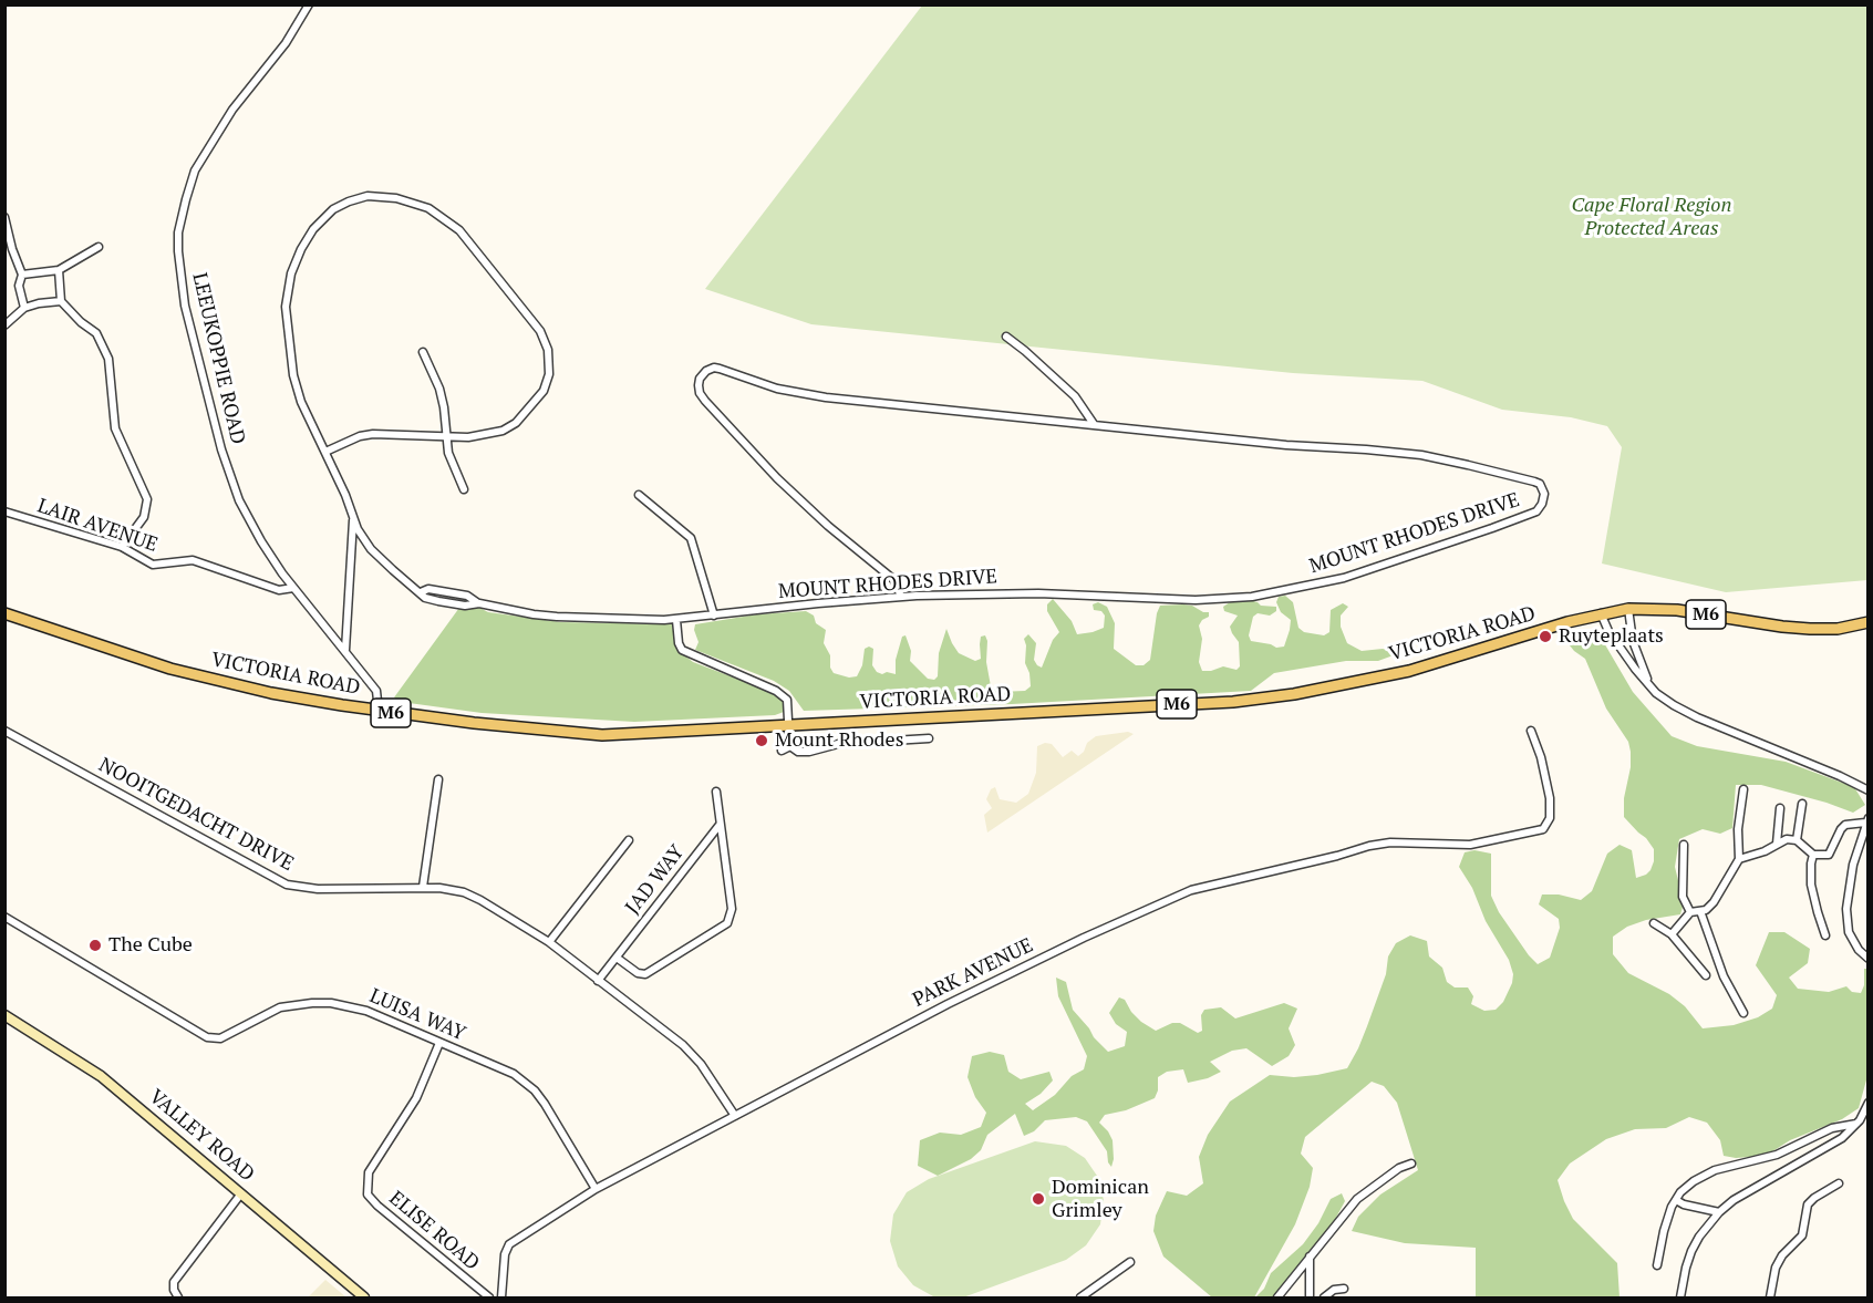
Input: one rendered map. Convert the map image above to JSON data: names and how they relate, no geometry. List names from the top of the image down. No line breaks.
{"streets":{"main road":["M6","VICTORIA ROAD"],"street":["LEEUKOPPIE ROAD","LAIR AVENUE","MOUNT RHODES DRIVE","NOOITGEDACHT DRIVE","JAD WAY","PARK AVENUE","LUISA WAY","VALLEY ROAD","ELISE ROAD"]},"crossings":[["LEEUKOPPIE ROAD","LAIR AVENUE"],["LEEUKOPPIE ROAD","VICTORIA ROAD"],["NOOITGEDACHT DRIVE","JAD WAY"],["NOOITGEDACHT DRIVE","PARK AVENUE"],["PARK AVENUE","LUISA WAY"],["LUISA WAY","ELISE ROAD"]],"parks":["Cape Floral Region Protected Areas"],"places":["Ruyteplaats","Mount Rhodes","The Cube","Dominican Grimley"]}
